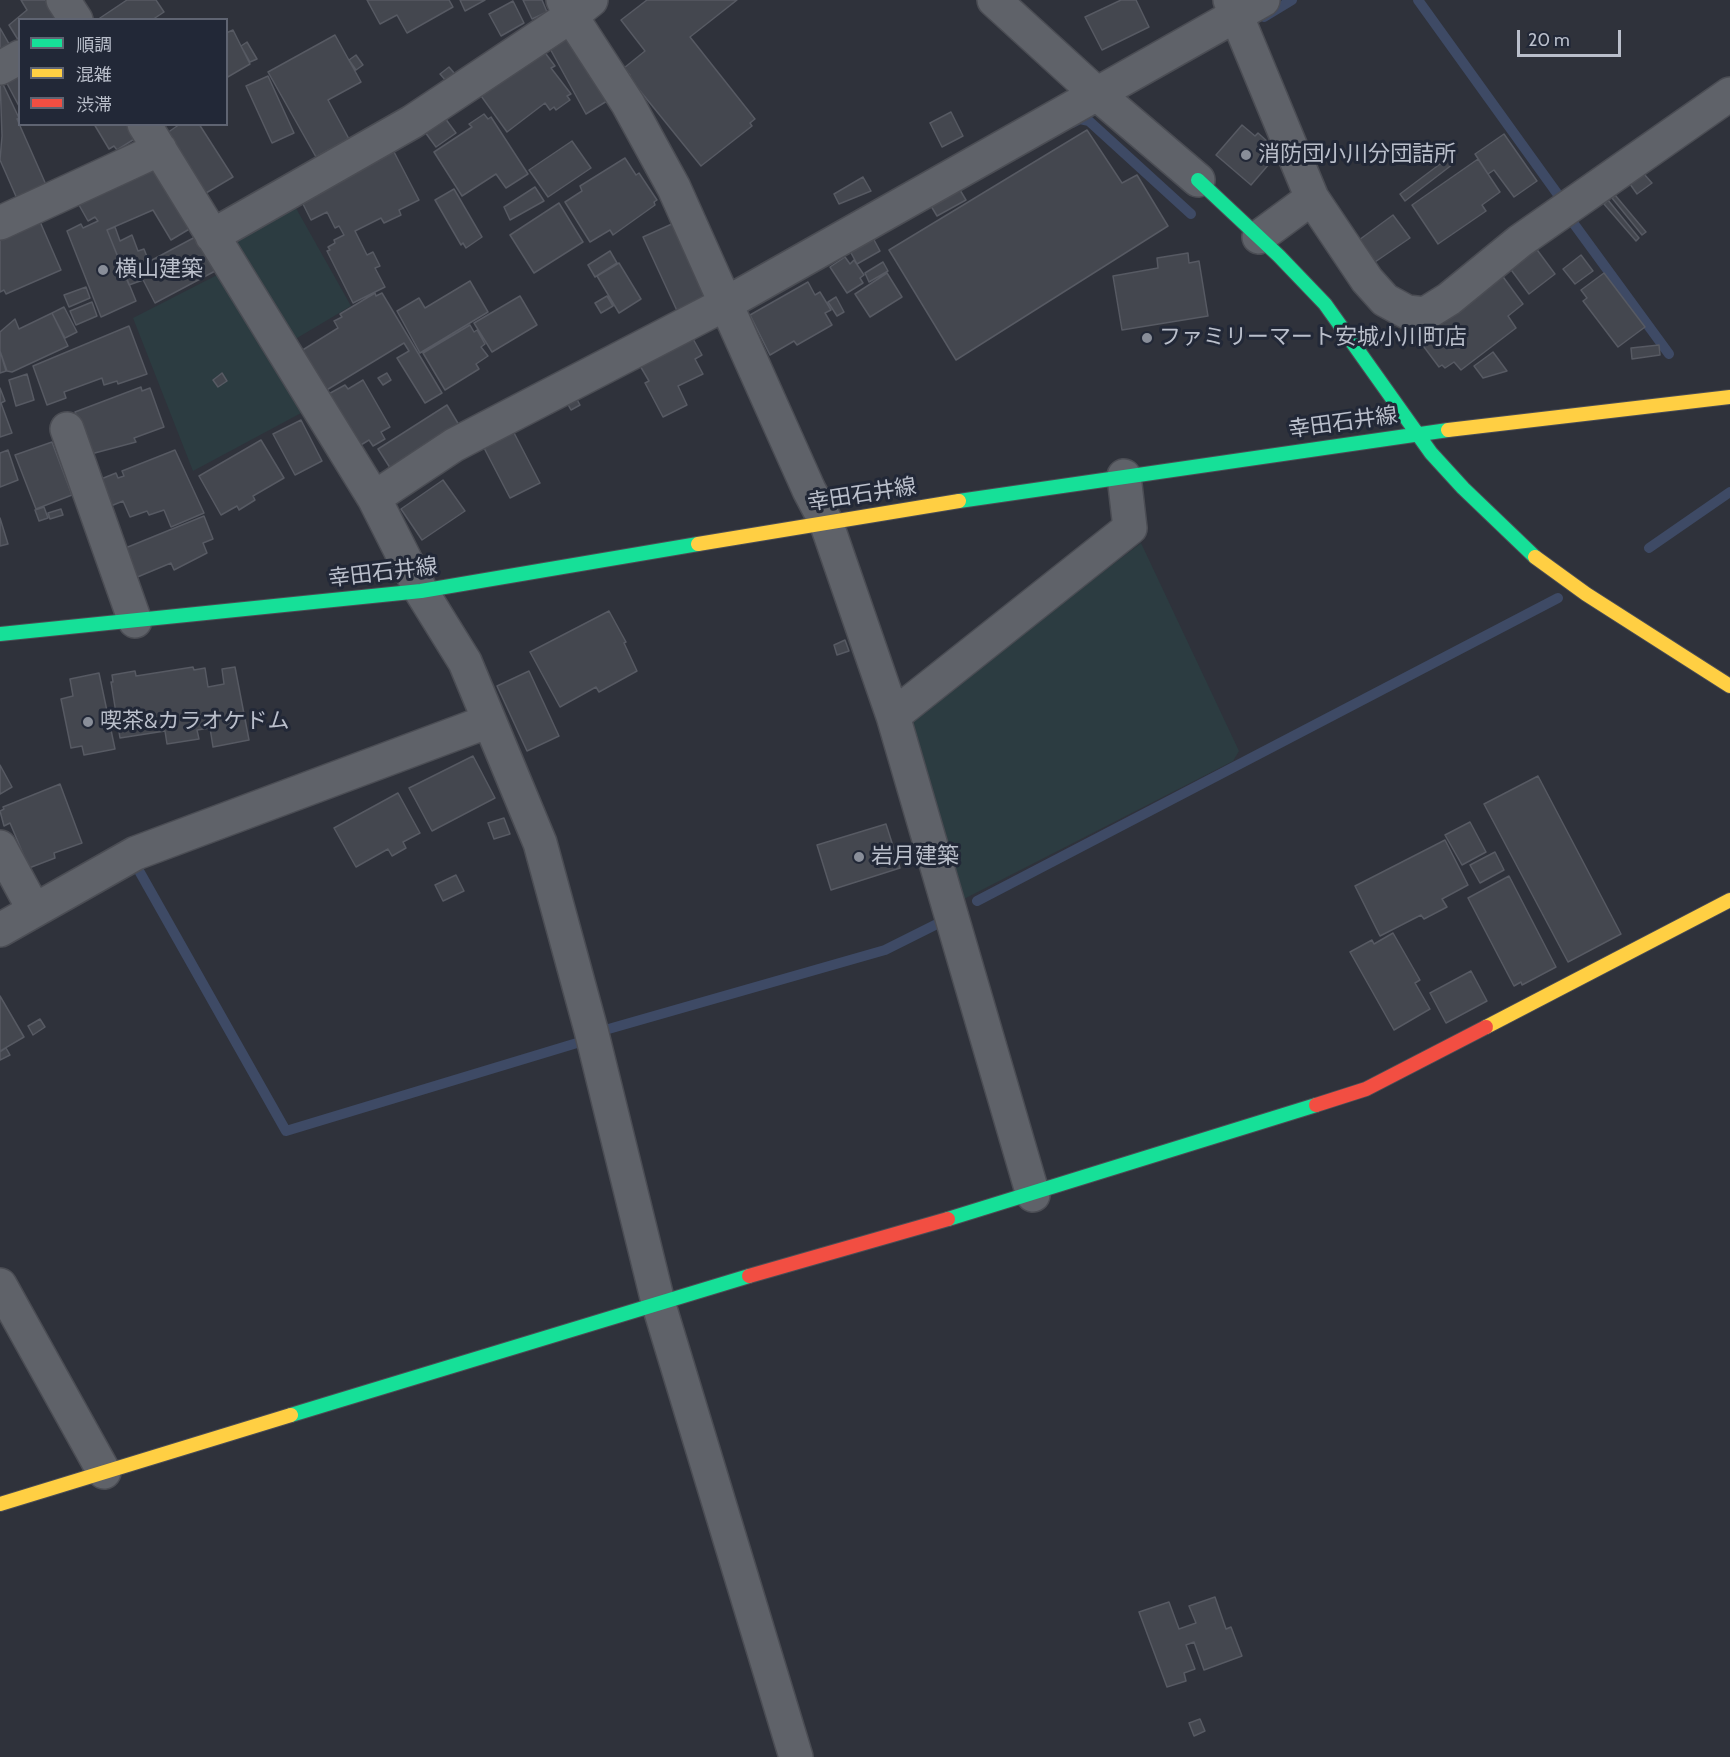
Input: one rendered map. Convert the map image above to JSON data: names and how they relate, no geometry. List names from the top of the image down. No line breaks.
{"streets":{"street":["幸田石井線"]},"places":["消防団小川分団詰所","横山建築","ファミリーマート安城小川町店","喫茶&カラオケドム","岩月建築"],"legend":["順調","混雑","渋滞"],"scale_bar":"20 m"}
